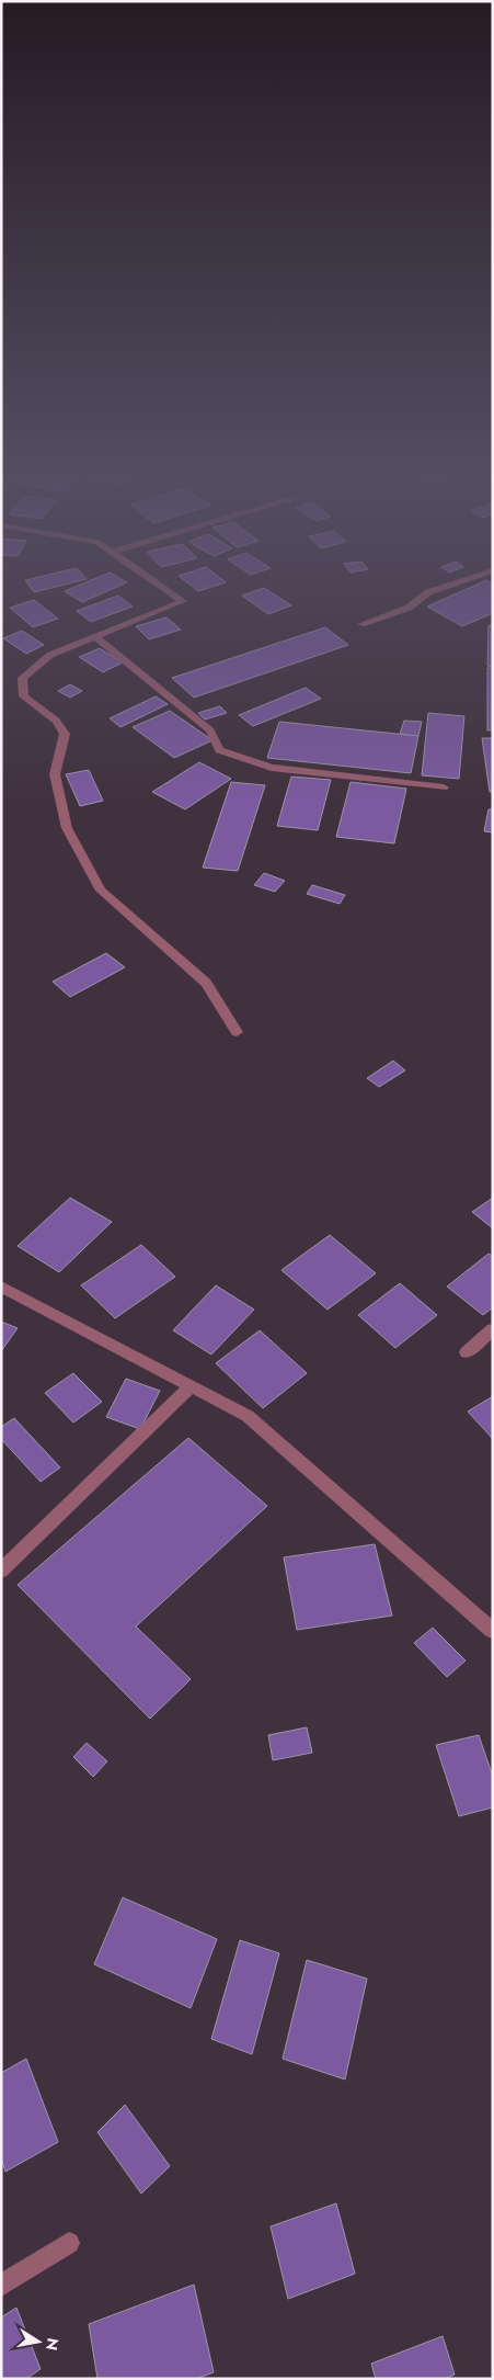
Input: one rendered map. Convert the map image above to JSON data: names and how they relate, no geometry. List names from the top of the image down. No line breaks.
{"north":"right"}
